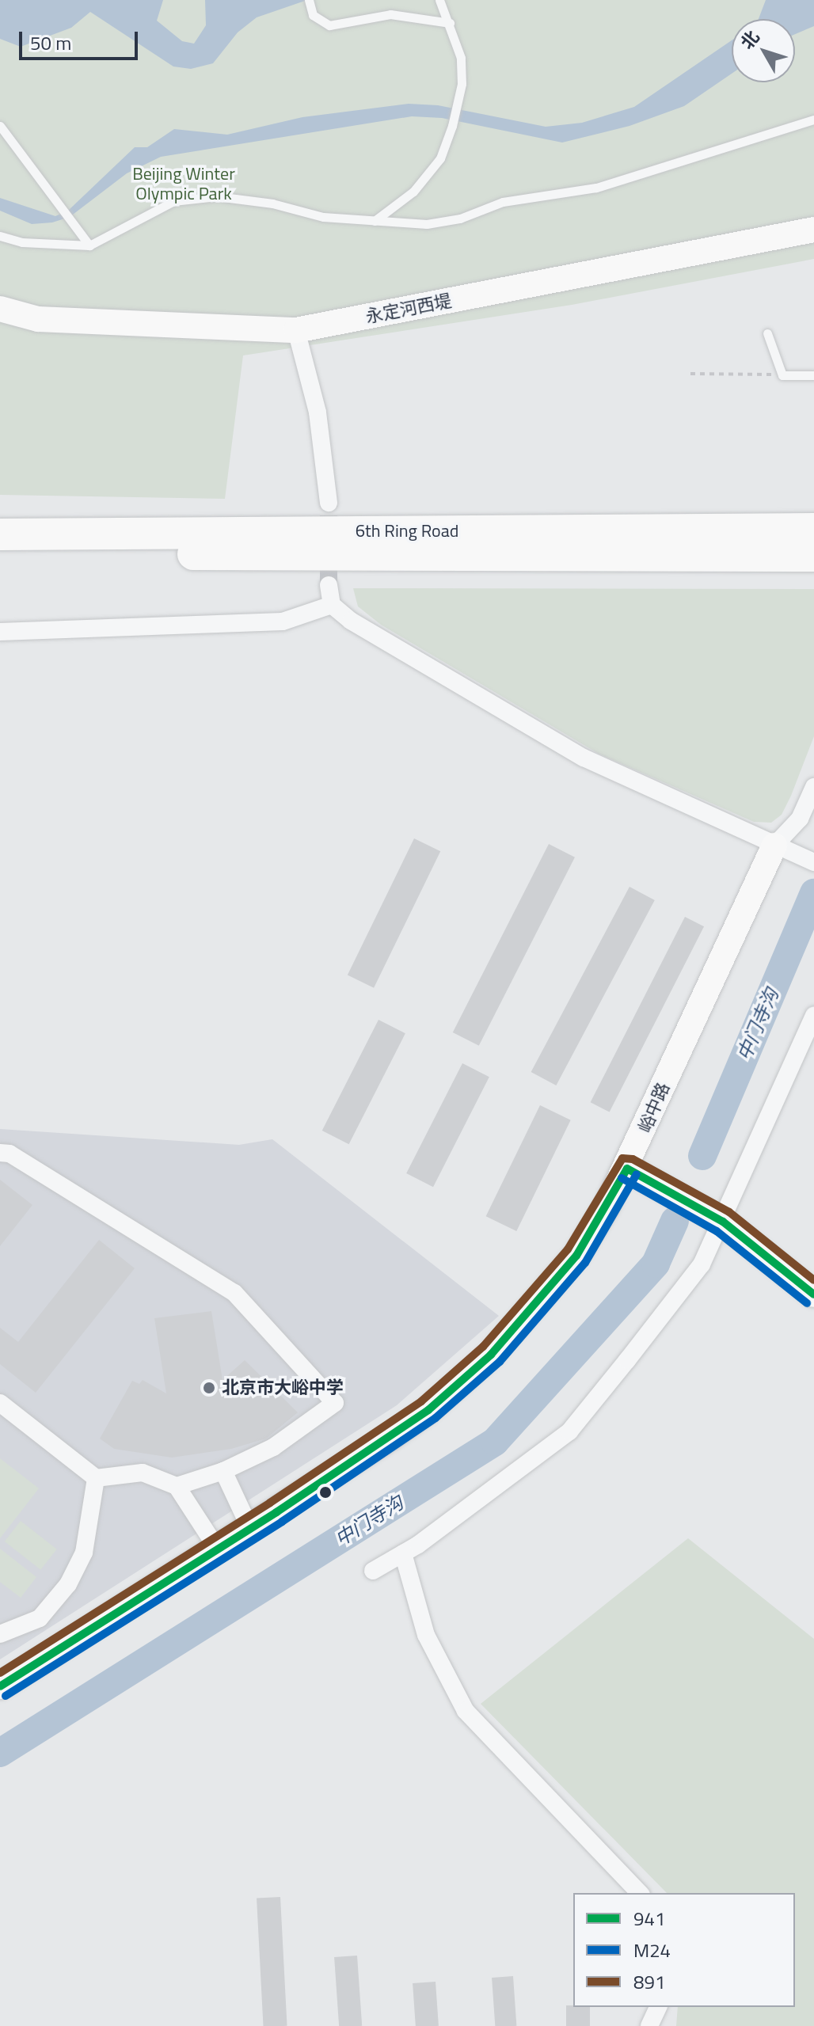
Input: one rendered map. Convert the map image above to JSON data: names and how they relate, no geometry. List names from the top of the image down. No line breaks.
{"streets":{"highway":["6th Ring Road"],"main road":["永定河西堤","峪中路"]},"water":["中门寺沟"],"parks":["Beijing Winter Olympic Park"],"places":["北京市大峪中学"],"lines":["transit line 891","transit line 941","transit line M24"],"legend":["941","M24","891"],"scale_bar":"50 m","north":"top left"}
